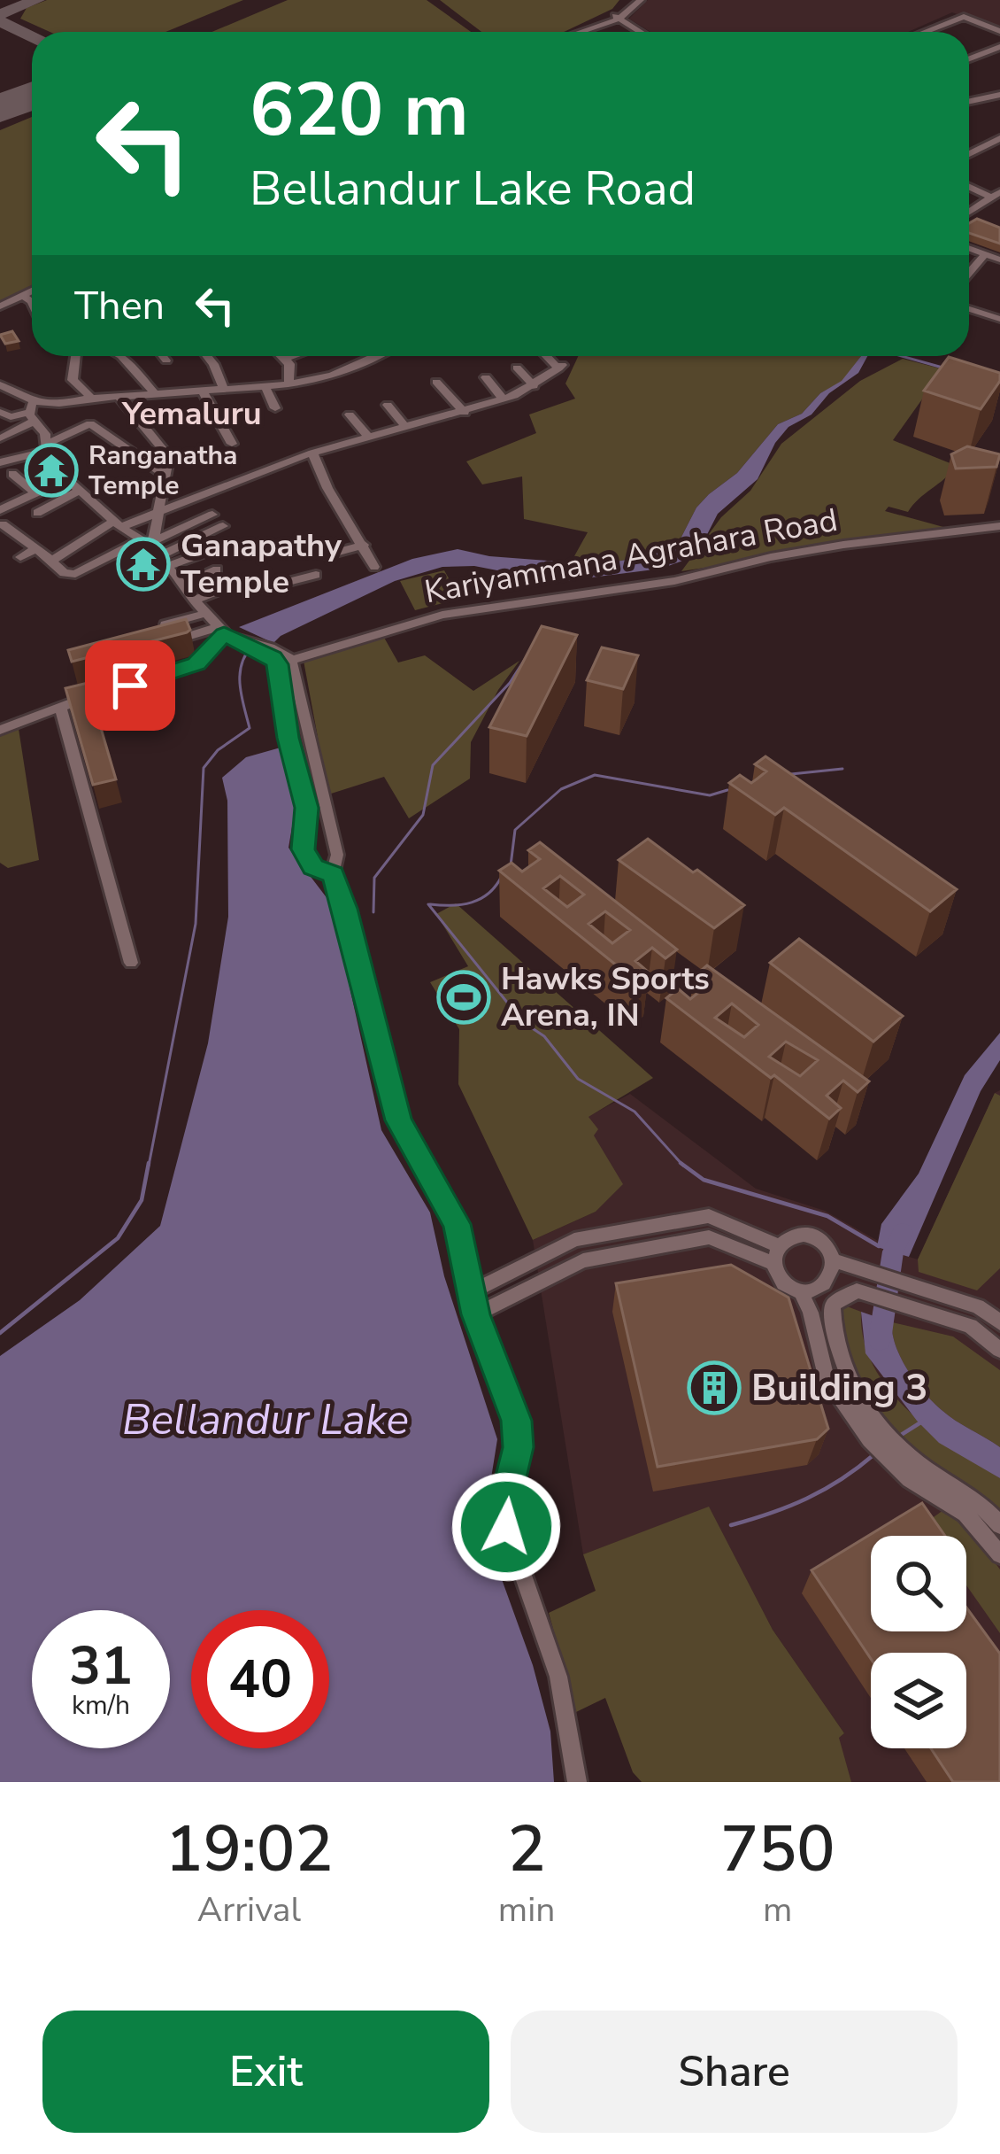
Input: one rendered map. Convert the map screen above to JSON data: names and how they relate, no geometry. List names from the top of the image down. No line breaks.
{"streets":{"street":["Kariyammana Agrahara Road"]},"districts":["Yemaluru"],"water":["Bellandur Lake"],"places":{"temple":["Ranganatha Temple","Ganapathy Temple"],"sports":["Hawks Sports Arena, IN"],"building":["Building 3"]},"page":{"turn":["620 m","Bellandur Lake Road"],"then":"Then","speed":"31 km/h","limit":"40","eta":["19:02","Arrival","2","min","750","m"],"buttons":["Exit","Share"]}}
